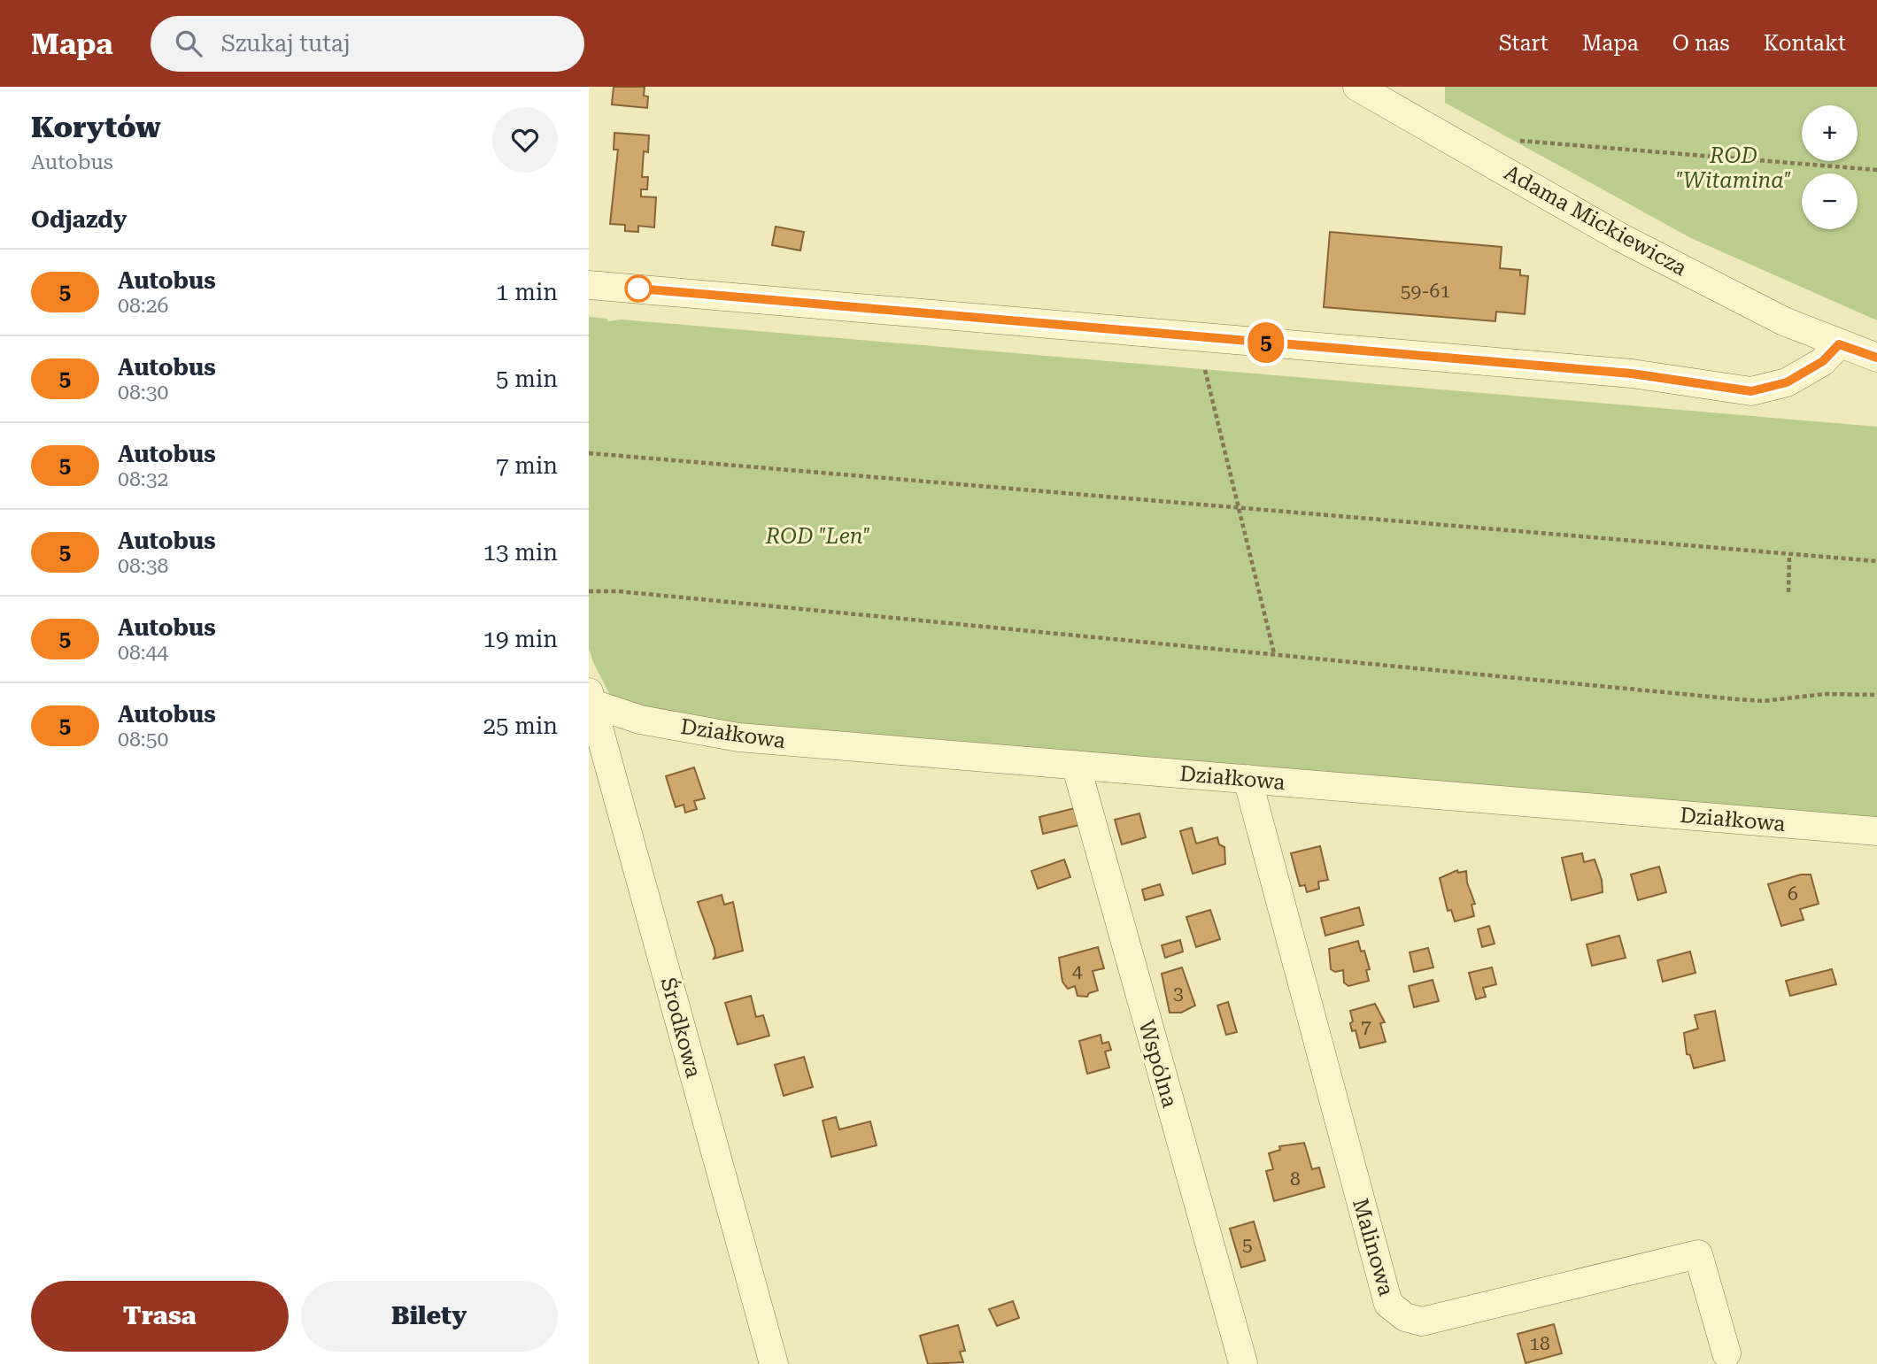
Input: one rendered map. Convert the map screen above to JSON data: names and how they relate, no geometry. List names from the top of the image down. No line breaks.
{"streets":{"street":["Adama Mickiewicza","Działkowa","Środkowa","Wspólna","Malinowa"]},"crossings":[["Działkowa","Środkowa"],["Działkowa","Wspólna"],["Działkowa","Malinowa"]],"parks":["ROD \"Witamina\"","ROD \"Len\""],"lines":["bus line 5"],"house_numbers":["59-61","6","4","3","7","8","5","18"],"page":{"header":"Mapa","search":"Szukaj tutaj","nav":["Start","Mapa","O nas","Kontakt"],"heading":[["Korytów","Autobus"],"Odjazdy"],"on_map":"5","map_buttons":["+","−"],"list":[{"mark":"5","name":"Autobus","note":"08:26","value":"1 min"},{"mark":"5","name":"Autobus","note":"08:30","value":"5 min"},{"mark":"5","name":"Autobus","note":"08:32","value":"7 min"},{"mark":"5","name":"Autobus","note":"08:38","value":"13 min"},{"mark":"5","name":"Autobus","note":"08:44","value":"19 min"},{"mark":"5","name":"Autobus","note":"08:50","value":"25 min"}],"buttons":["Trasa","Bilety"]}}
